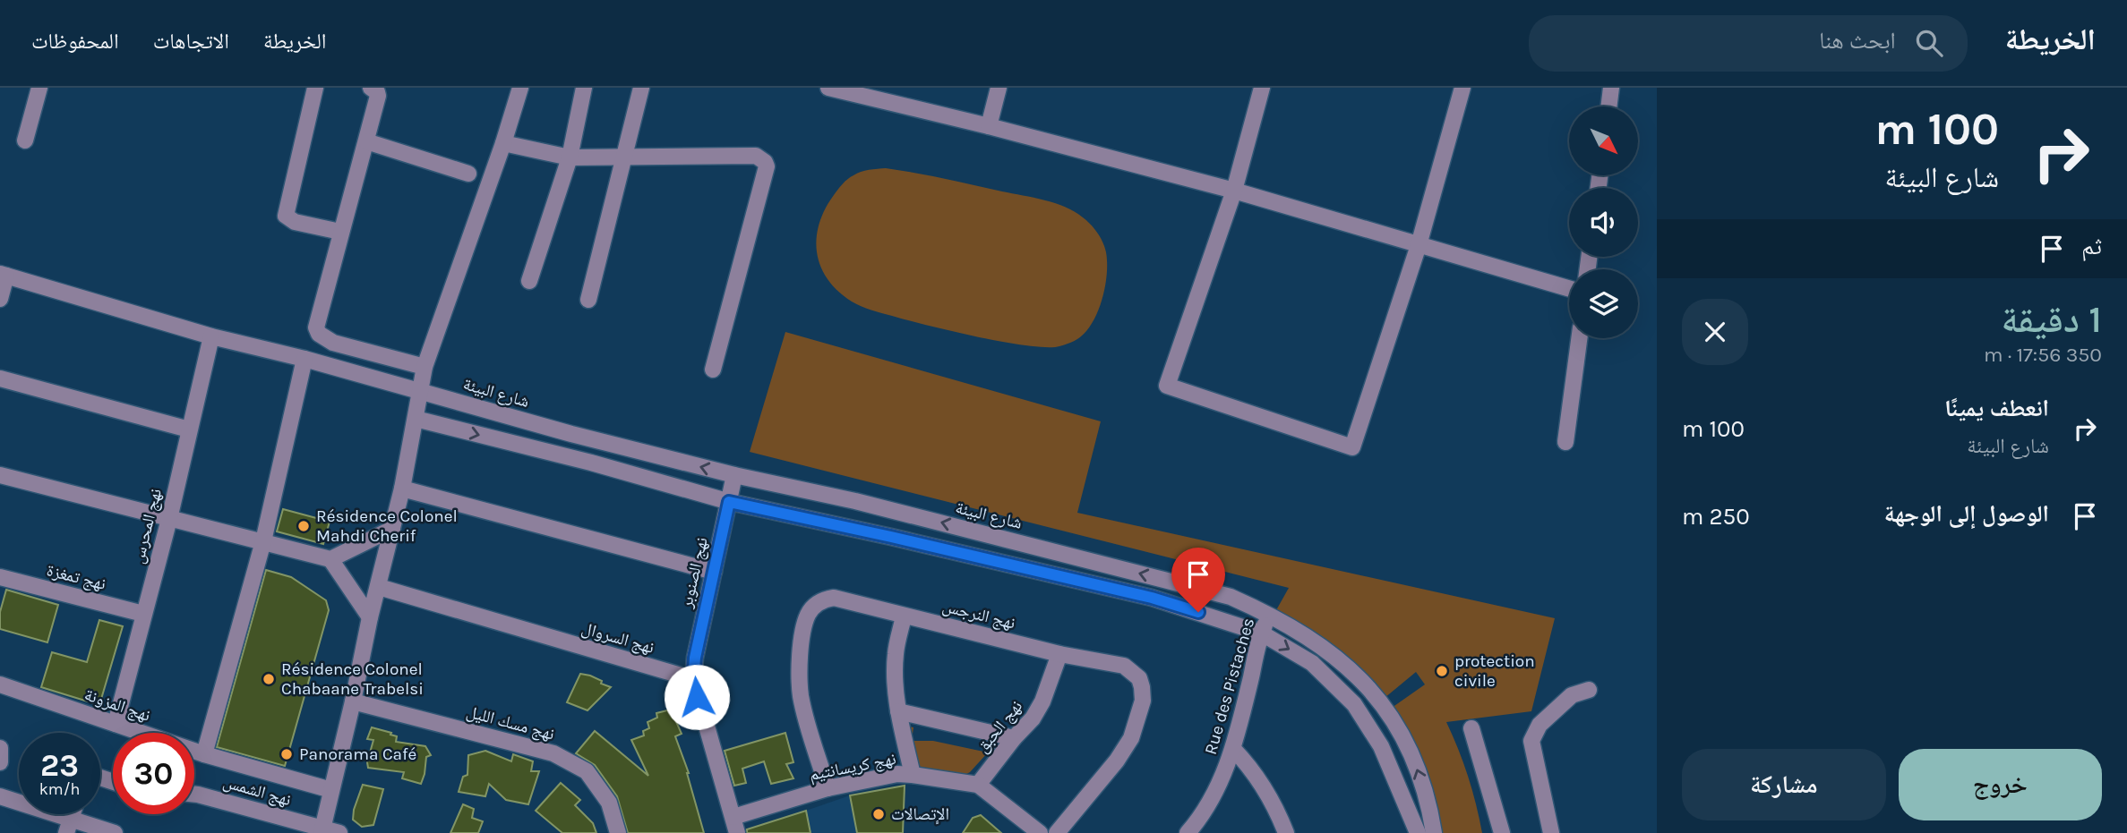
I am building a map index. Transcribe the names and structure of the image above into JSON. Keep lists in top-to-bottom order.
{
  "streets": {
    "street": [
      "شارع البيئة",
      "نهج المحرس",
      "نهج الصنوبر",
      "نهج تمغزة",
      "نهج النرجس",
      "نهج السروال",
      "Rue des Pistaches",
      "نهج المزونة",
      "نهج مسك الليل",
      "نهج الحبق",
      "نهج كريسانتيم",
      "نهج الشمس"
    ]
  },
  "crossings": [
    ["شارع البيئة", "نهج المحرس"],
    ["شارع البيئة", "نهج الصنوبر"],
    ["شارع البيئة", "Rue des Pistaches"],
    ["نهج المحرس", "نهج تمغزة"],
    ["نهج المحرس", "نهج المزونة"],
    ["نهج الصنوبر", "نهج السروال"],
    ["نهج النرجس", "نهج الحبق"],
    ["نهج النرجس", "نهج كريسانتيم"],
    ["نهج الحبق", "نهج كريسانتيم"]
  ],
  "places": [
    "Résidence Colonel Mahdi Cherif",
    "protection civile",
    "Résidence Colonel Chabaane Trabelsi",
    "Panorama Café",
    "الإتصالات"
  ],
  "north": "bottom right",
  "page": {
    "header": "الخريطة",
    "search": "ابحث هنا",
    "nav": ["الخريطة", "الاتجاهات", "المحفوظات"],
    "turn": ["100 m", "شارع البيئة"],
    "then": "ثم",
    "heading": ["1 دقيقة", "350 m · 17:56"],
    "list": [
      {
        "name": "انعطف يمينًا",
        "note": "شارع البيئة",
        "value": "100 m"
      },
      {
        "name": "الوصول إلى الوجهة",
        "value": "250 m"
      }
    ],
    "speed": "23 km/h",
    "limit": "30",
    "buttons": ["خروج", "مشاركة"]
  }
}
